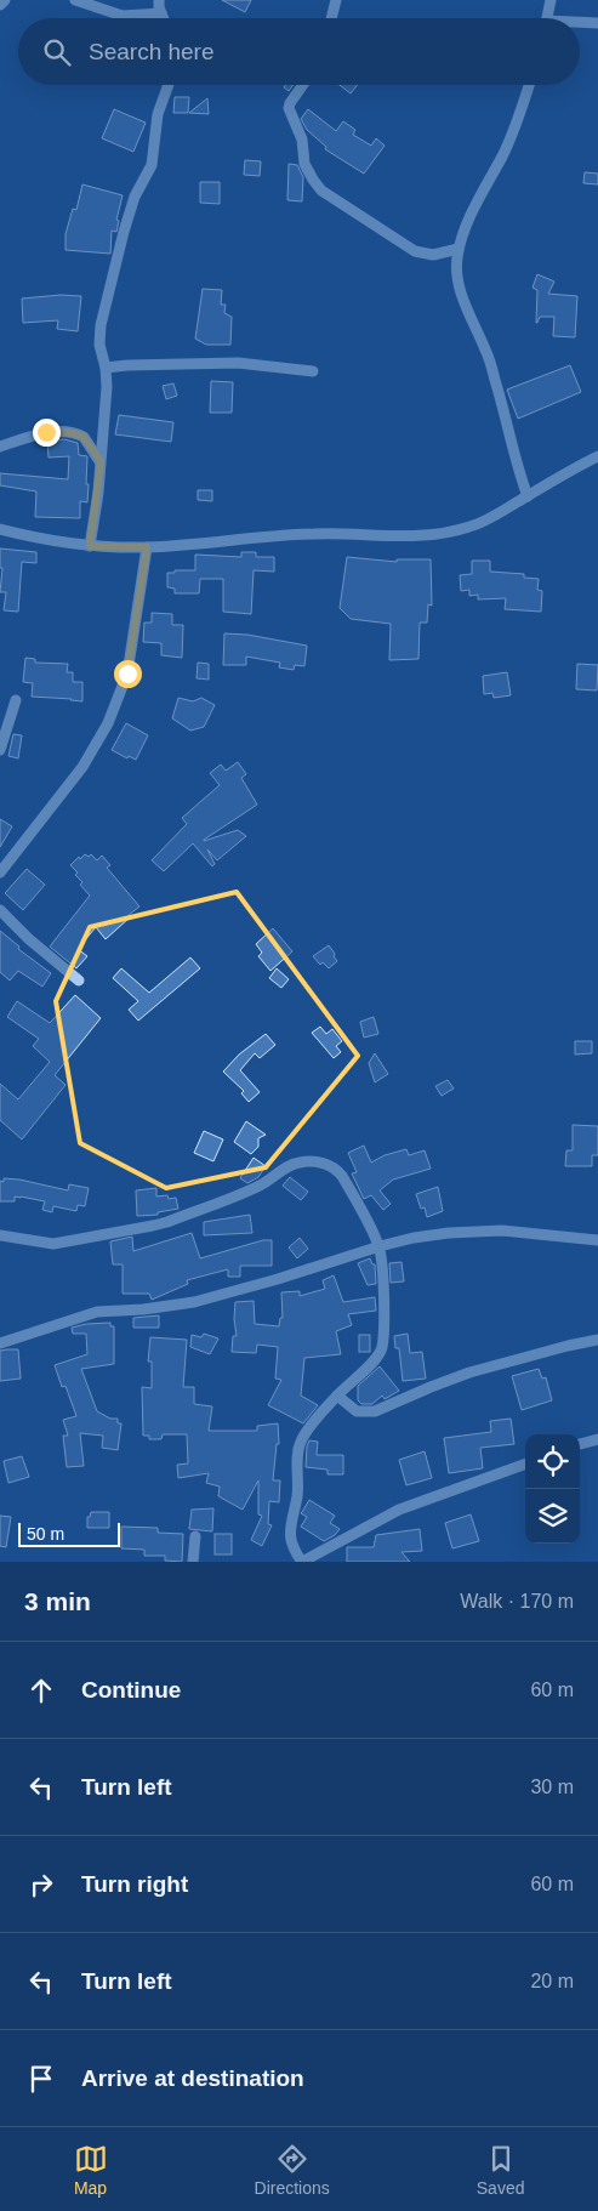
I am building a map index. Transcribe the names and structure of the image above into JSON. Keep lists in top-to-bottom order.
{
  "scale_bar": "50 m",
  "page": {
    "search": "Search here",
    "scale": "50 m",
    "heading": ["3 min", "Walk · 170 m"],
    "list": [
      ["Continue", "60 m"],
      ["Turn left", "30 m"],
      ["Turn right", "60 m"],
      ["Turn left", "20 m"],
      "Arrive at destination"
    ],
    "nav": ["Map", "Directions", "Saved"]
  }
}
